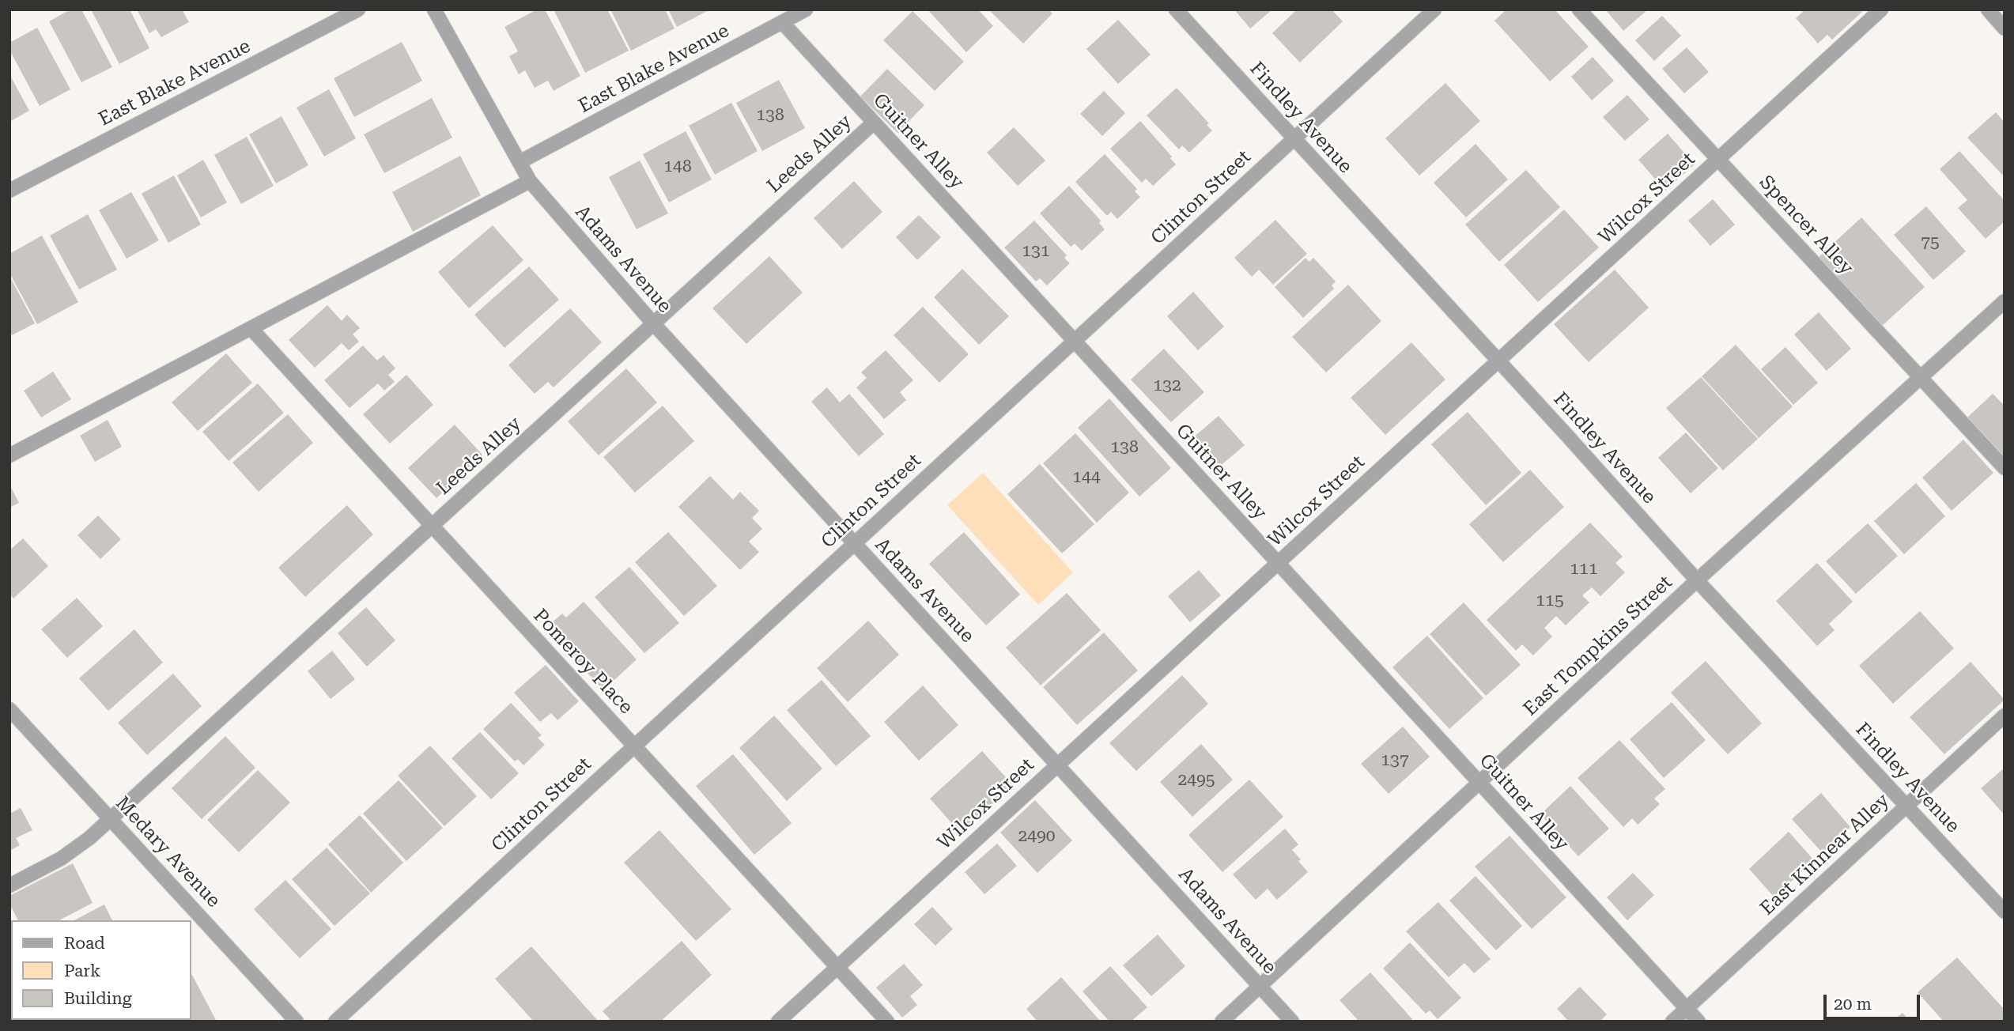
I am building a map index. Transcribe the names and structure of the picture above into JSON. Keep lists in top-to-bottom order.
{
  "streets": {
    "street": [
      "East Blake Avenue",
      "Findley Avenue",
      "Guitner Alley",
      "Leeds Alley",
      "Clinton Street",
      "Wilcox Street",
      "Spencer Alley",
      "Adams Avenue",
      "East Tompkins Street",
      "Pomeroy Place",
      "Medary Avenue",
      "East Kinnear Alley"
    ]
  },
  "crossings": [
    ["East Blake Avenue", "Guitner Alley"],
    ["East Blake Avenue", "Adams Avenue"],
    ["Findley Avenue", "Clinton Street"],
    ["Findley Avenue", "Wilcox Street"],
    ["Findley Avenue", "East Tompkins Street"],
    ["Findley Avenue", "East Kinnear Alley"],
    ["Guitner Alley", "Leeds Alley"],
    ["Guitner Alley", "Clinton Street"],
    ["Guitner Alley", "Wilcox Street"],
    ["Guitner Alley", "East Tompkins Street"],
    ["Guitner Alley", "East Kinnear Alley"],
    ["Leeds Alley", "Adams Avenue"],
    ["Leeds Alley", "Pomeroy Place"],
    ["Leeds Alley", "Medary Avenue"],
    ["Clinton Street", "Adams Avenue"],
    ["Clinton Street", "Pomeroy Place"],
    ["Wilcox Street", "Spencer Alley"],
    ["Wilcox Street", "Adams Avenue"],
    ["Wilcox Street", "Pomeroy Place"],
    ["Spencer Alley", "East Tompkins Street"],
    ["Adams Avenue", "East Tompkins Street"]
  ],
  "house_numbers": [
    "138",
    "148",
    "75",
    "131",
    "132",
    "138",
    "144",
    "111",
    "115",
    "137",
    "2495",
    "2490"
  ],
  "legend": ["Road", "Park", "Building"],
  "scale_bar": "20 m"
}
